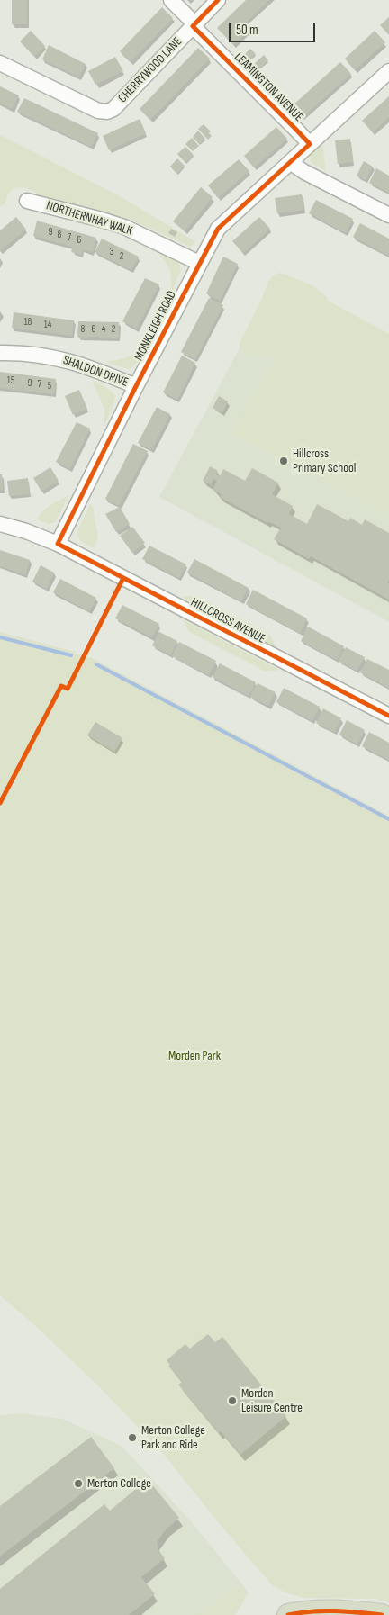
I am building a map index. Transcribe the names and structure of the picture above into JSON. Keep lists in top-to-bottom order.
{
  "streets": {
    "street": [
      "CHERRYWOOD LANE",
      "LEAMINGTON AVENUE",
      "NORTHERNHAY WALK",
      "MONKLEIGH ROAD",
      "SHALDON DRIVE",
      "HILLCROSS AVENUE"
    ]
  },
  "crossings": [
    ["CHERRYWOOD LANE", "LEAMINGTON AVENUE"],
    ["LEAMINGTON AVENUE", "MONKLEIGH ROAD"],
    ["NORTHERNHAY WALK", "MONKLEIGH ROAD"],
    ["MONKLEIGH ROAD", "SHALDON DRIVE"],
    ["MONKLEIGH ROAD", "HILLCROSS AVENUE"]
  ],
  "parks": ["Morden Park"],
  "places": [
    "Hillcross Primary School",
    "Morden Leisure Centre",
    "Merton College Park and Ride",
    "Merton College"
  ],
  "house_numbers": [
    "9",
    "8",
    "7",
    "6",
    "3",
    "2",
    "18",
    "14",
    "8",
    "6",
    "4",
    "2",
    "15",
    "9",
    "7",
    "5"
  ],
  "scale_bar": "50 m"
}
